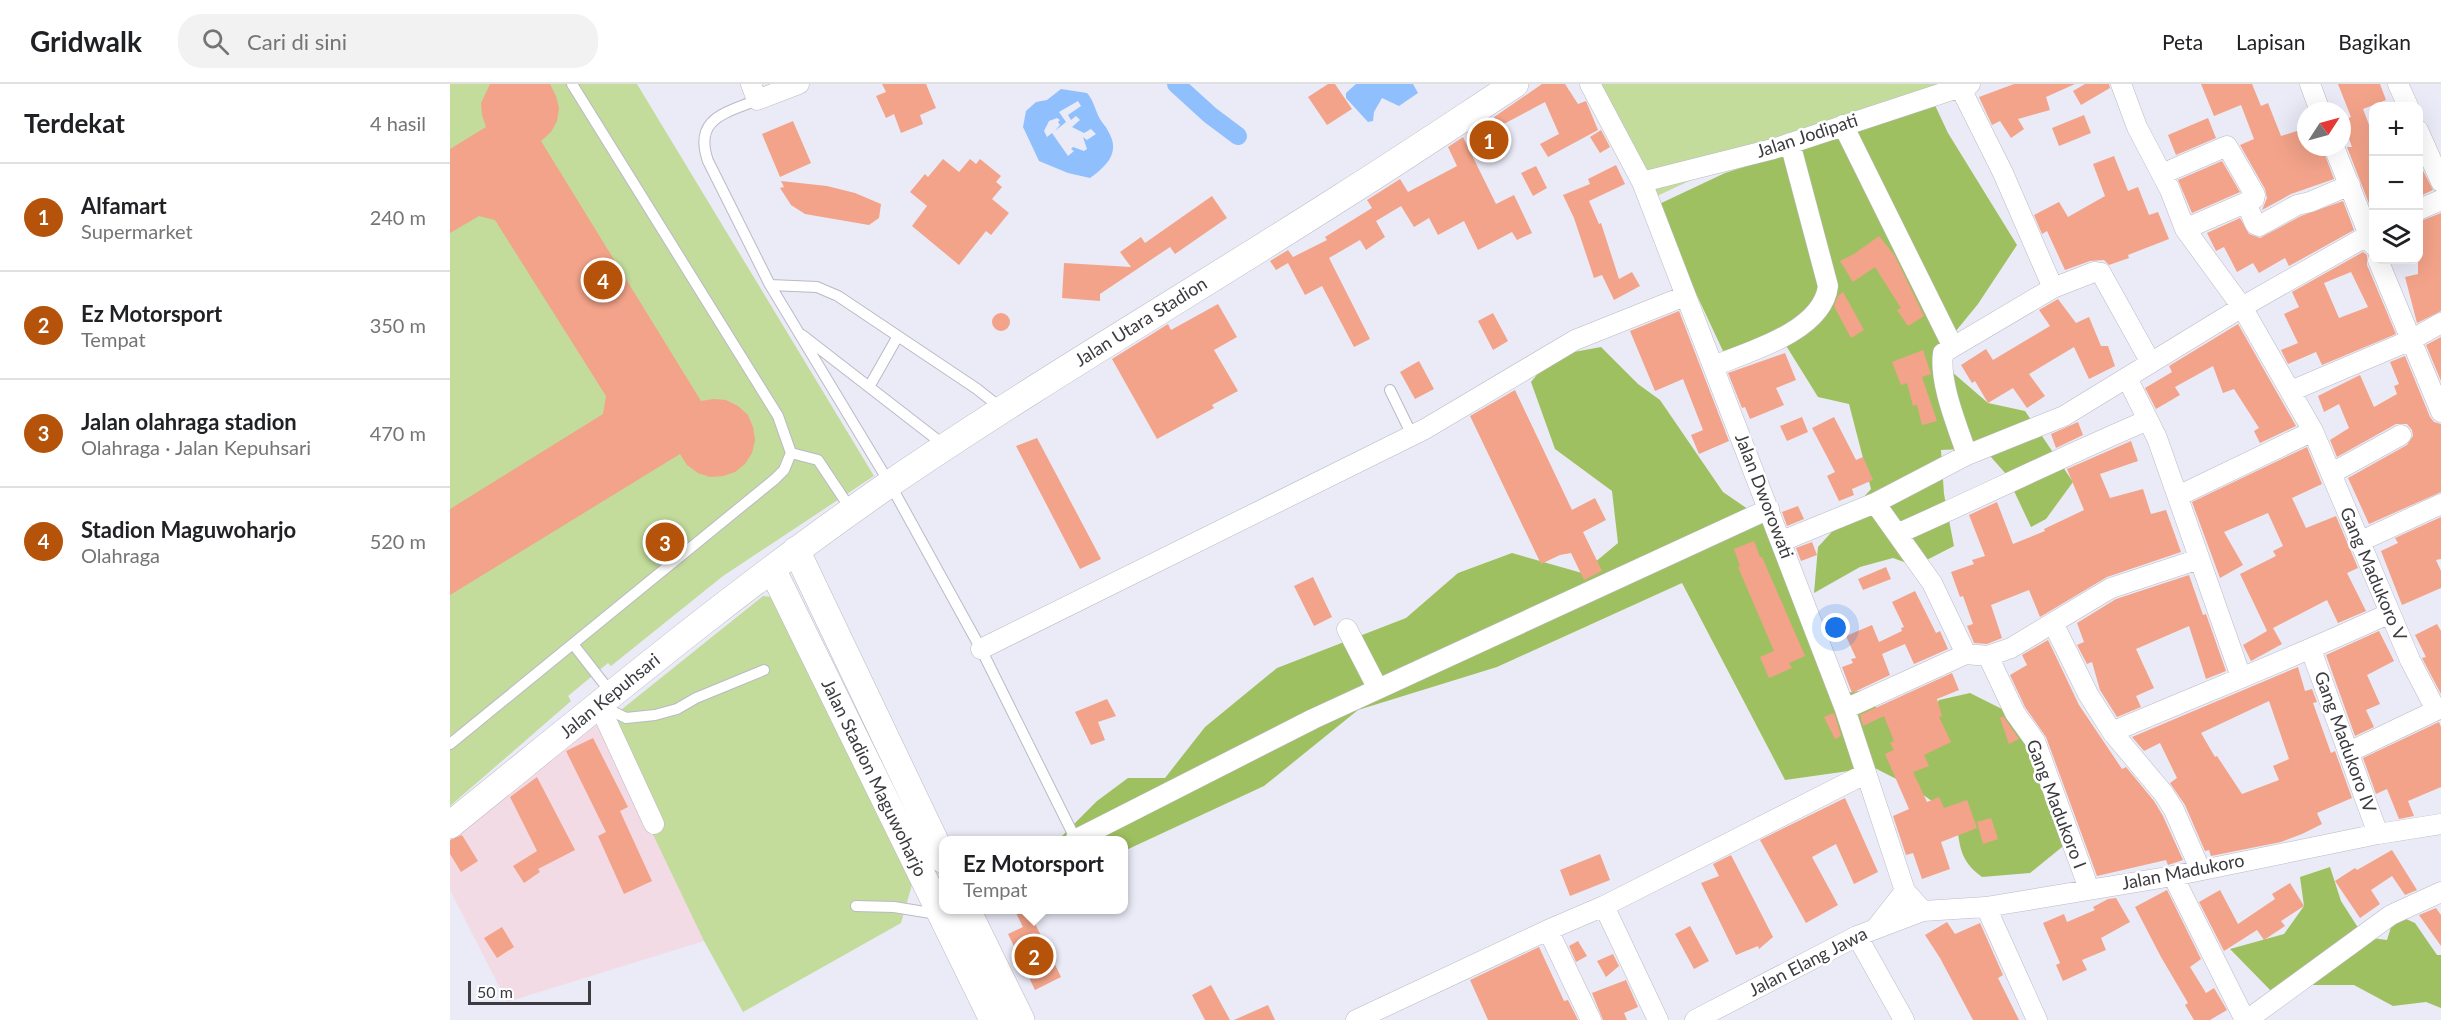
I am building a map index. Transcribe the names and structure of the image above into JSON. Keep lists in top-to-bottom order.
{
  "streets": {
    "street": [
      "Jalan Jodipati",
      "Jalan Utara Stadion",
      "Jalan Dworowati",
      "Gang Madukoro V",
      "Jalan Kepuhsari",
      "Gang Madukoro IV",
      "Jalan Stadion Maguwoharjo",
      "Gang Madukoro I",
      "Jalan Madukoro",
      "Jalan Elang Jawa"
    ]
  },
  "crossings": [
    ["Jalan Jodipati", "Jalan Dworowati"],
    ["Jalan Utara Stadion", "Jalan Kepuhsari"],
    ["Jalan Utara Stadion", "Jalan Stadion Maguwoharjo"],
    ["Jalan Dworowati", "Jalan Madukoro"],
    ["Jalan Dworowati", "Jalan Elang Jawa"],
    ["Jalan Kepuhsari", "Jalan Stadion Maguwoharjo"],
    ["Gang Madukoro IV", "Jalan Madukoro"],
    ["Gang Madukoro I", "Jalan Madukoro"],
    ["Jalan Madukoro", "Jalan Elang Jawa"]
  ],
  "scale_bar": "50 m",
  "north": "top right",
  "page": {
    "header": "Gridwalk",
    "search": "Cari di sini",
    "nav": ["Peta", "Lapisan", "Bagikan"],
    "heading": ["Terdekat", "4 hasil"],
    "map_buttons": ["+", "−"],
    "pins": [
      "1",
      "4",
      "3",
      "2"
    ],
    "list": [
      {
        "mark": "1",
        "name": "Alfamart",
        "note": "Supermarket",
        "value": "240 m"
      },
      {
        "mark": "2",
        "name": "Ez Motorsport",
        "note": "Tempat",
        "value": "350 m"
      },
      {
        "mark": "3",
        "name": "Jalan olahraga stadion",
        "note": "Olahraga · Jalan Kepuhsari",
        "value": "470 m"
      },
      {
        "mark": "4",
        "name": "Stadion Maguwoharjo",
        "note": "Olahraga",
        "value": "520 m"
      }
    ],
    "popup": ["Ez Motorsport", "Tempat"],
    "scale": "50 m"
  }
}
